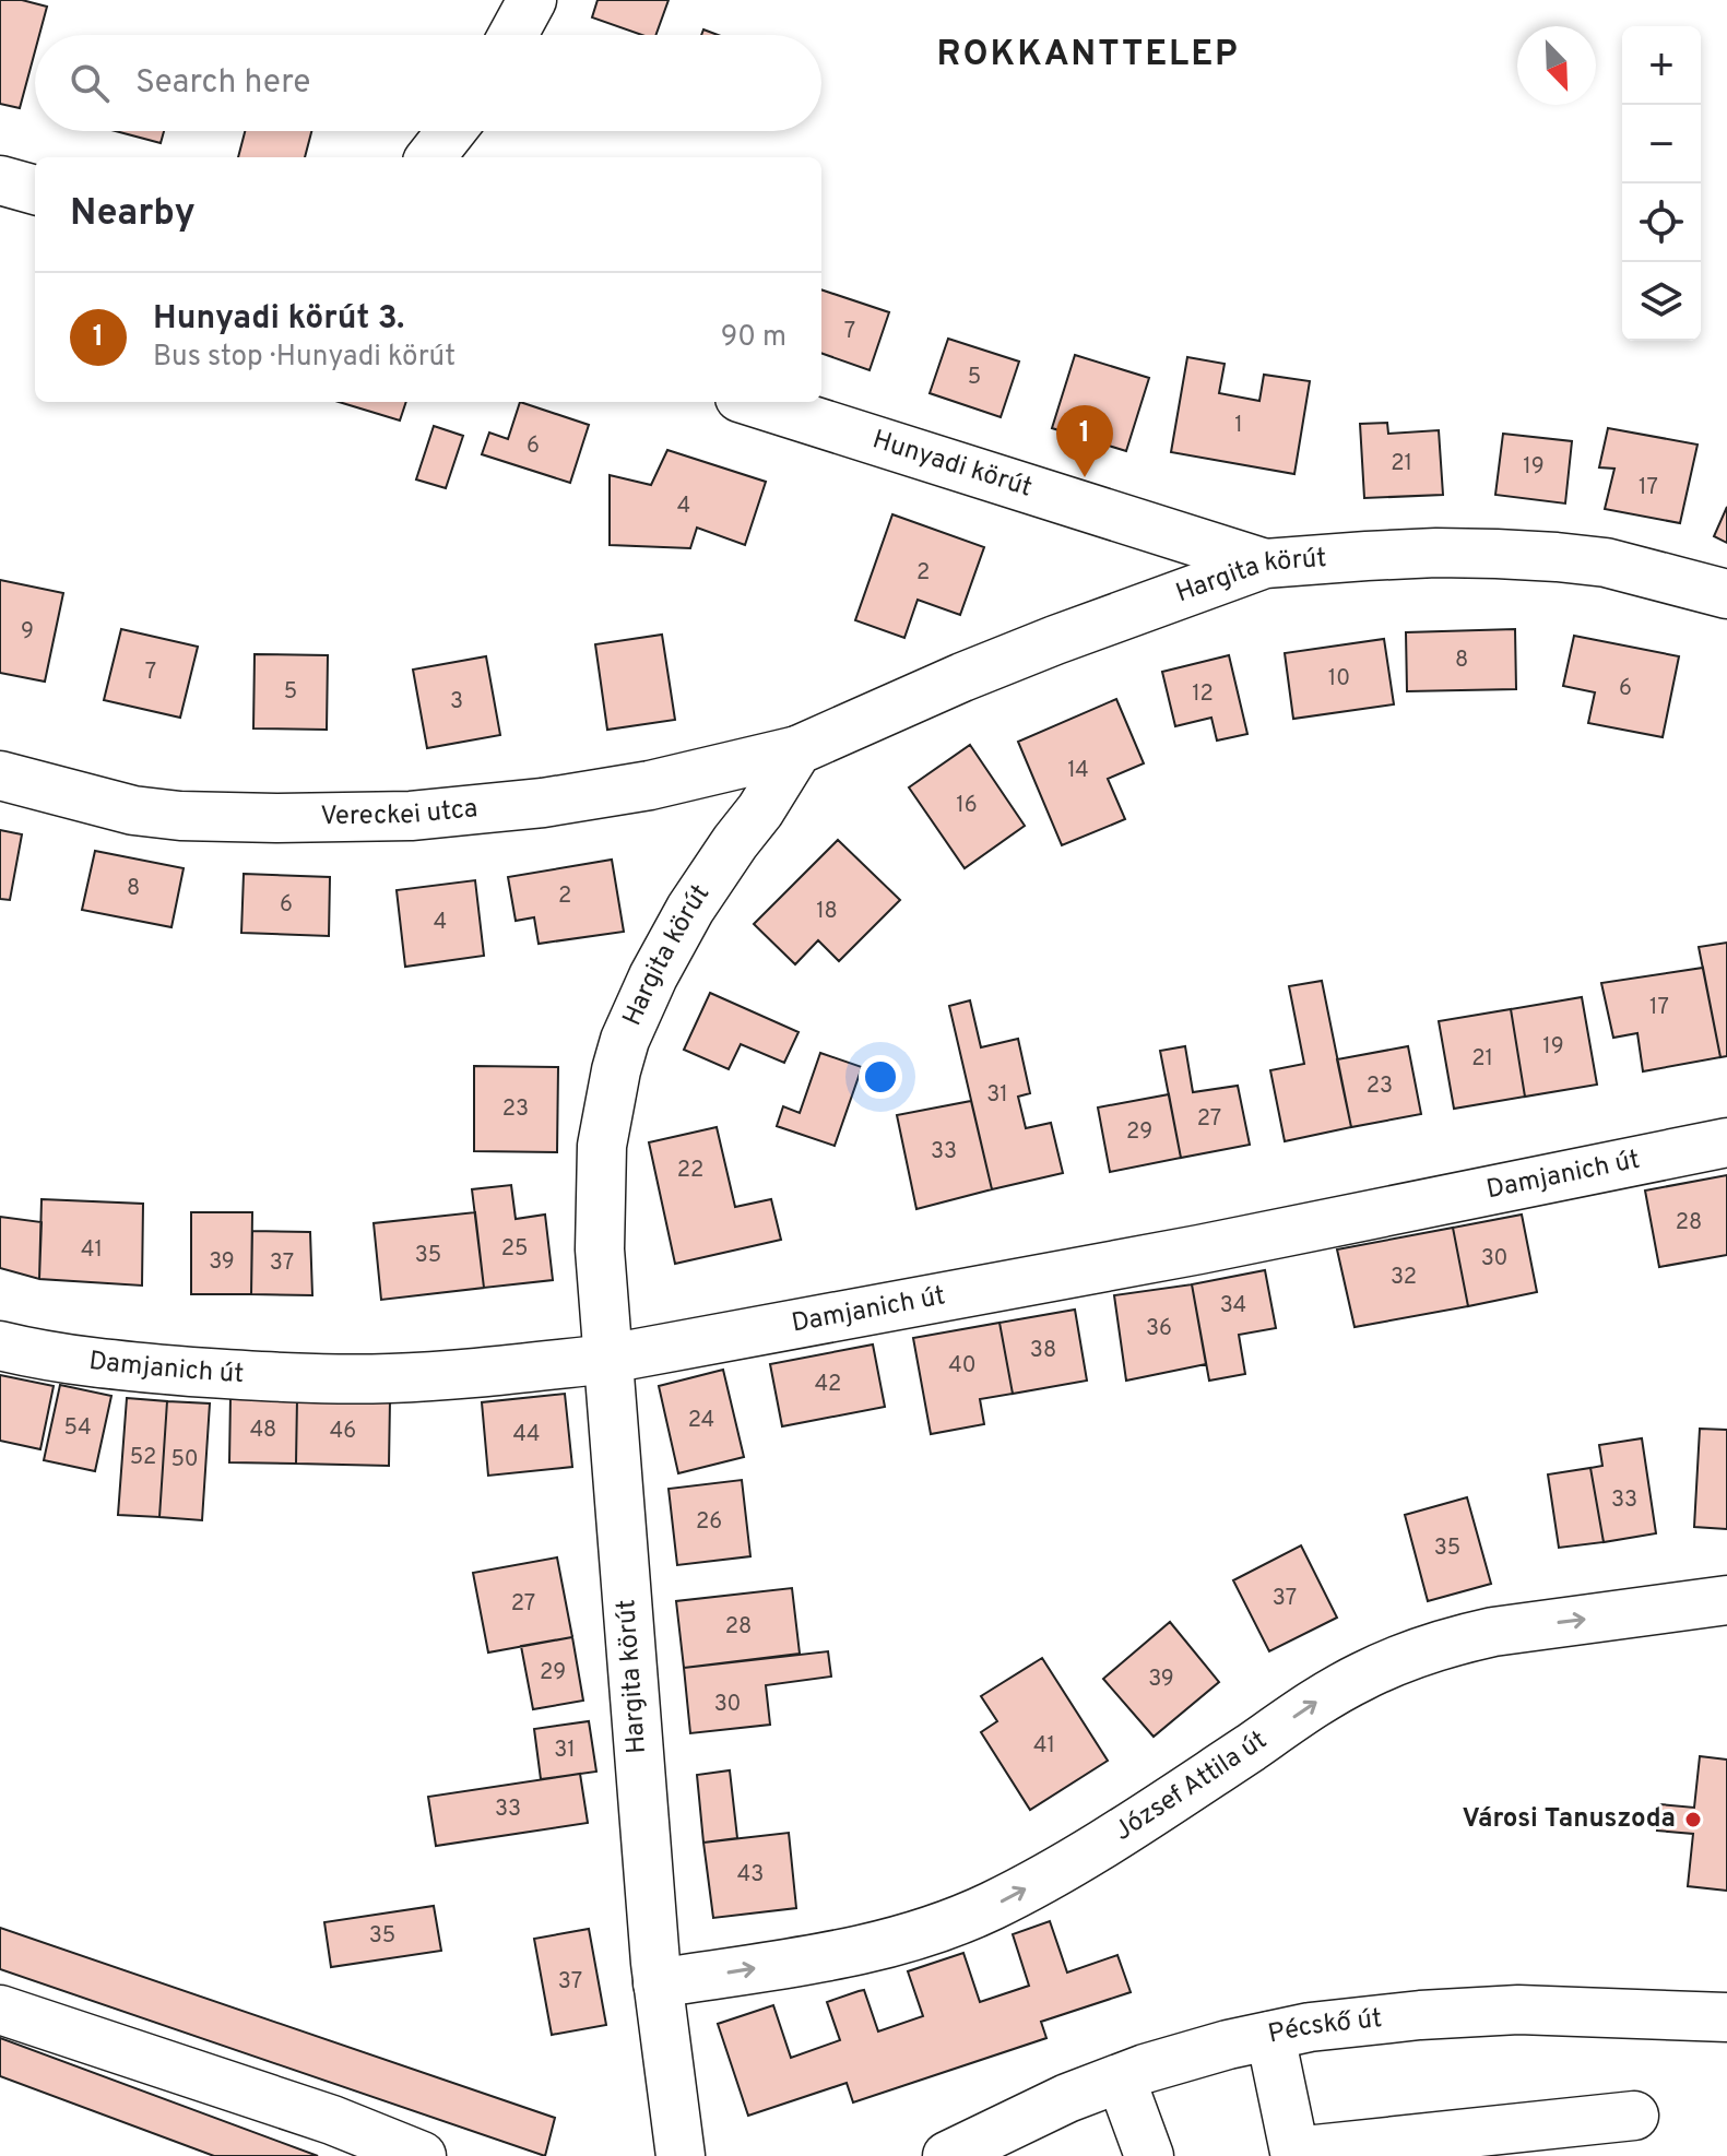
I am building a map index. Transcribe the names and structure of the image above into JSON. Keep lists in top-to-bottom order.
{
  "streets": {
    "street": [
      "Hunyadi körút",
      "Hargita körút",
      "Vereckei utca",
      "Damjanich út",
      "József Attila út",
      "Pécskő út"
    ]
  },
  "crossings": [
    ["Hunyadi körút", "Hargita körút"],
    ["Hargita körút", "Vereckei utca"],
    ["Hargita körút", "Damjanich út"],
    ["Hargita körút", "József Attila út"]
  ],
  "one_way": ["József Attila út"],
  "districts": ["ROKKANTTELEP"],
  "places": ["Városi Tanuszoda"],
  "house_numbers": [
    "7",
    "5",
    "1",
    "6",
    "21",
    "19",
    "17",
    "4",
    "2",
    "9",
    "8",
    "7",
    "10",
    "6",
    "5",
    "12",
    "3",
    "14",
    "16",
    "8",
    "2",
    "6",
    "18",
    "4",
    "17",
    "19",
    "21",
    "23",
    "31",
    "23",
    "27",
    "29",
    "33",
    "22",
    "28",
    "25",
    "41",
    "35",
    "30",
    "39",
    "37",
    "32",
    "34",
    "36",
    "38",
    "40",
    "42",
    "24",
    "54",
    "48",
    "46",
    "44",
    "52",
    "50",
    "33",
    "26",
    "35",
    "37",
    "27",
    "28",
    "29",
    "39",
    "30",
    "41",
    "31",
    "33",
    "43",
    "35",
    "37"
  ],
  "north": "bottom right",
  "page": {
    "map_buttons": ["+", "−"],
    "search": "Search here",
    "heading": "Nearby",
    "list": [
      {
        "mark": "1",
        "name": "Hunyadi körút 3.",
        "note": "Bus stop · Hunyadi körút",
        "value": "90 m"
      }
    ],
    "pins": "1"
  }
}
